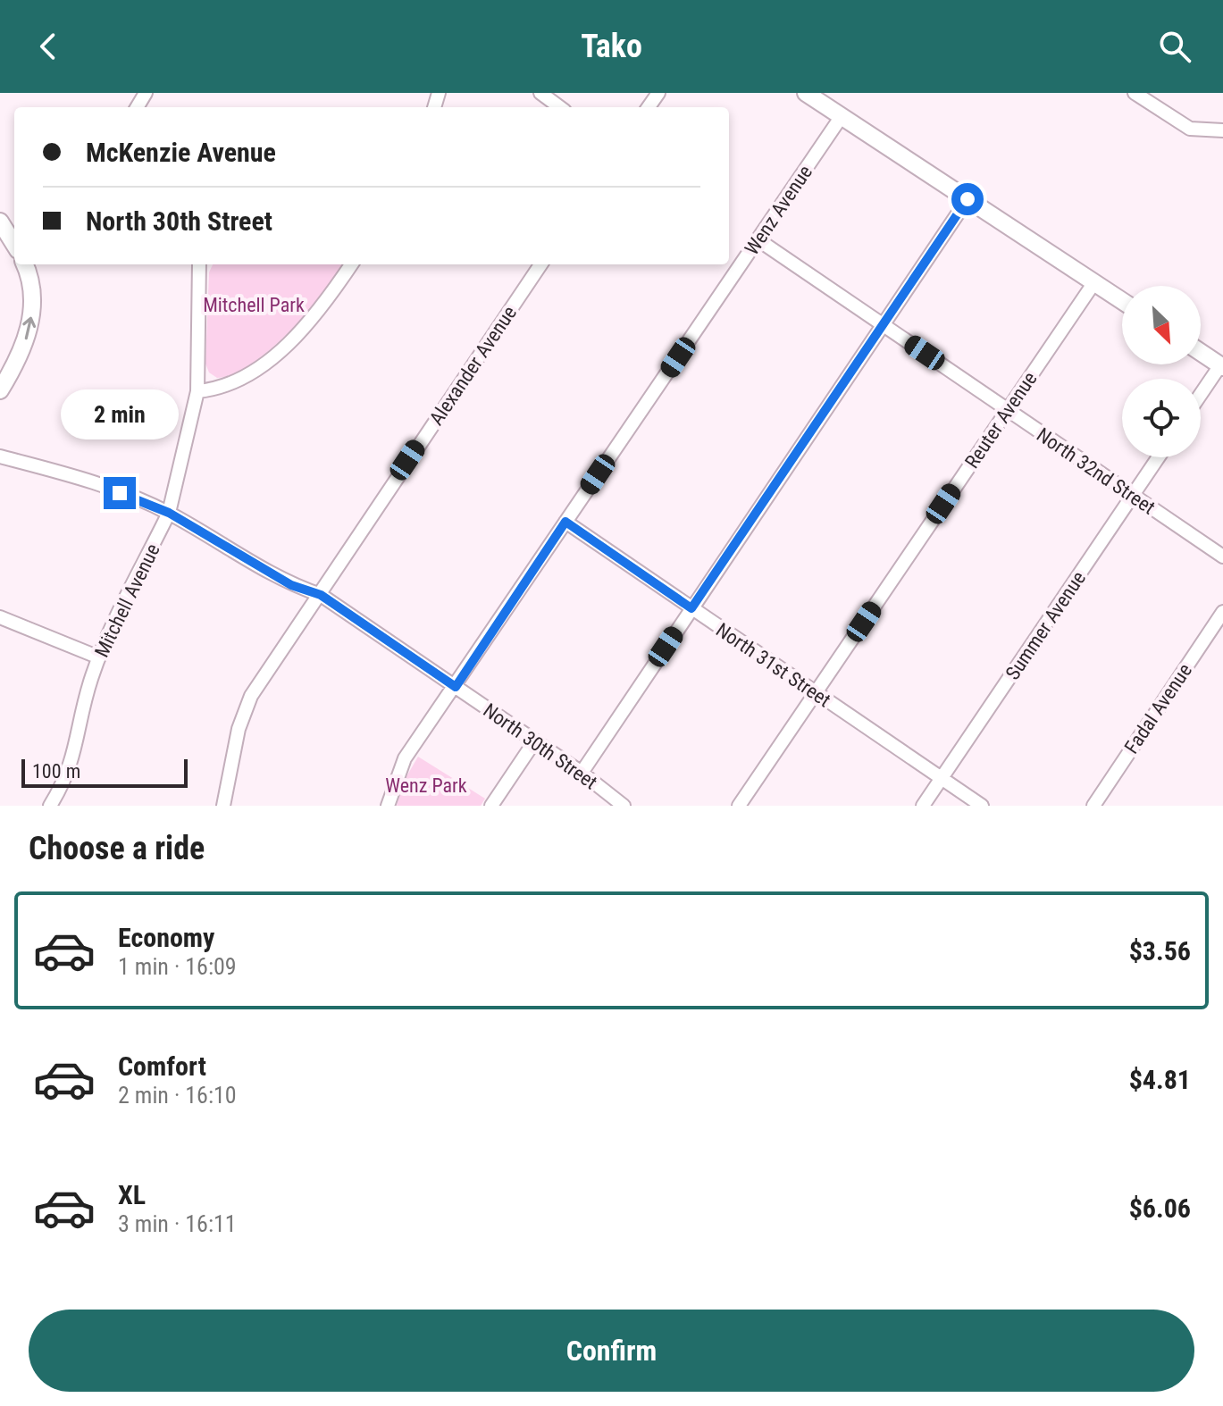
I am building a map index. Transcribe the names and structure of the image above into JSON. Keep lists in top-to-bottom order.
{
  "streets": {
    "street": [
      "Wenz Avenue",
      "Alexander Avenue",
      "Reuter Avenue",
      "North 32nd Street",
      "Mitchell Avenue",
      "Summer Avenue",
      "North 31st Street",
      "Fadal Avenue",
      "North 30th Street"
    ]
  },
  "crossings": [
    ["Wenz Avenue", "North 32nd Street"],
    ["Wenz Avenue", "North 31st Street"],
    ["Wenz Avenue", "North 30th Street"],
    ["Alexander Avenue", "North 30th Street"],
    ["Reuter Avenue", "North 32nd Street"],
    ["Reuter Avenue", "North 31st Street"],
    ["North 32nd Street", "Summer Avenue"],
    ["Mitchell Avenue", "North 30th Street"],
    ["Summer Avenue", "North 31st Street"]
  ],
  "parks": ["Mitchell Park", "Wenz Park"],
  "scale_bar": "100 m",
  "north": "bottom right",
  "page": {
    "header": "Tako",
    "banner": ["McKenzie Avenue", "North 30th Street"],
    "bubble": "2 min",
    "scale": "100 m",
    "heading": "Choose a ride",
    "list": [
      {
        "name": "Economy",
        "note": "1 min · 16:09",
        "value": "$3.56"
      },
      {
        "name": "Comfort",
        "note": "2 min · 16:10",
        "value": "$4.81"
      },
      {
        "name": "XL",
        "note": "3 min · 16:11",
        "value": "$6.06"
      }
    ],
    "buttons": "Confirm"
  }
}
